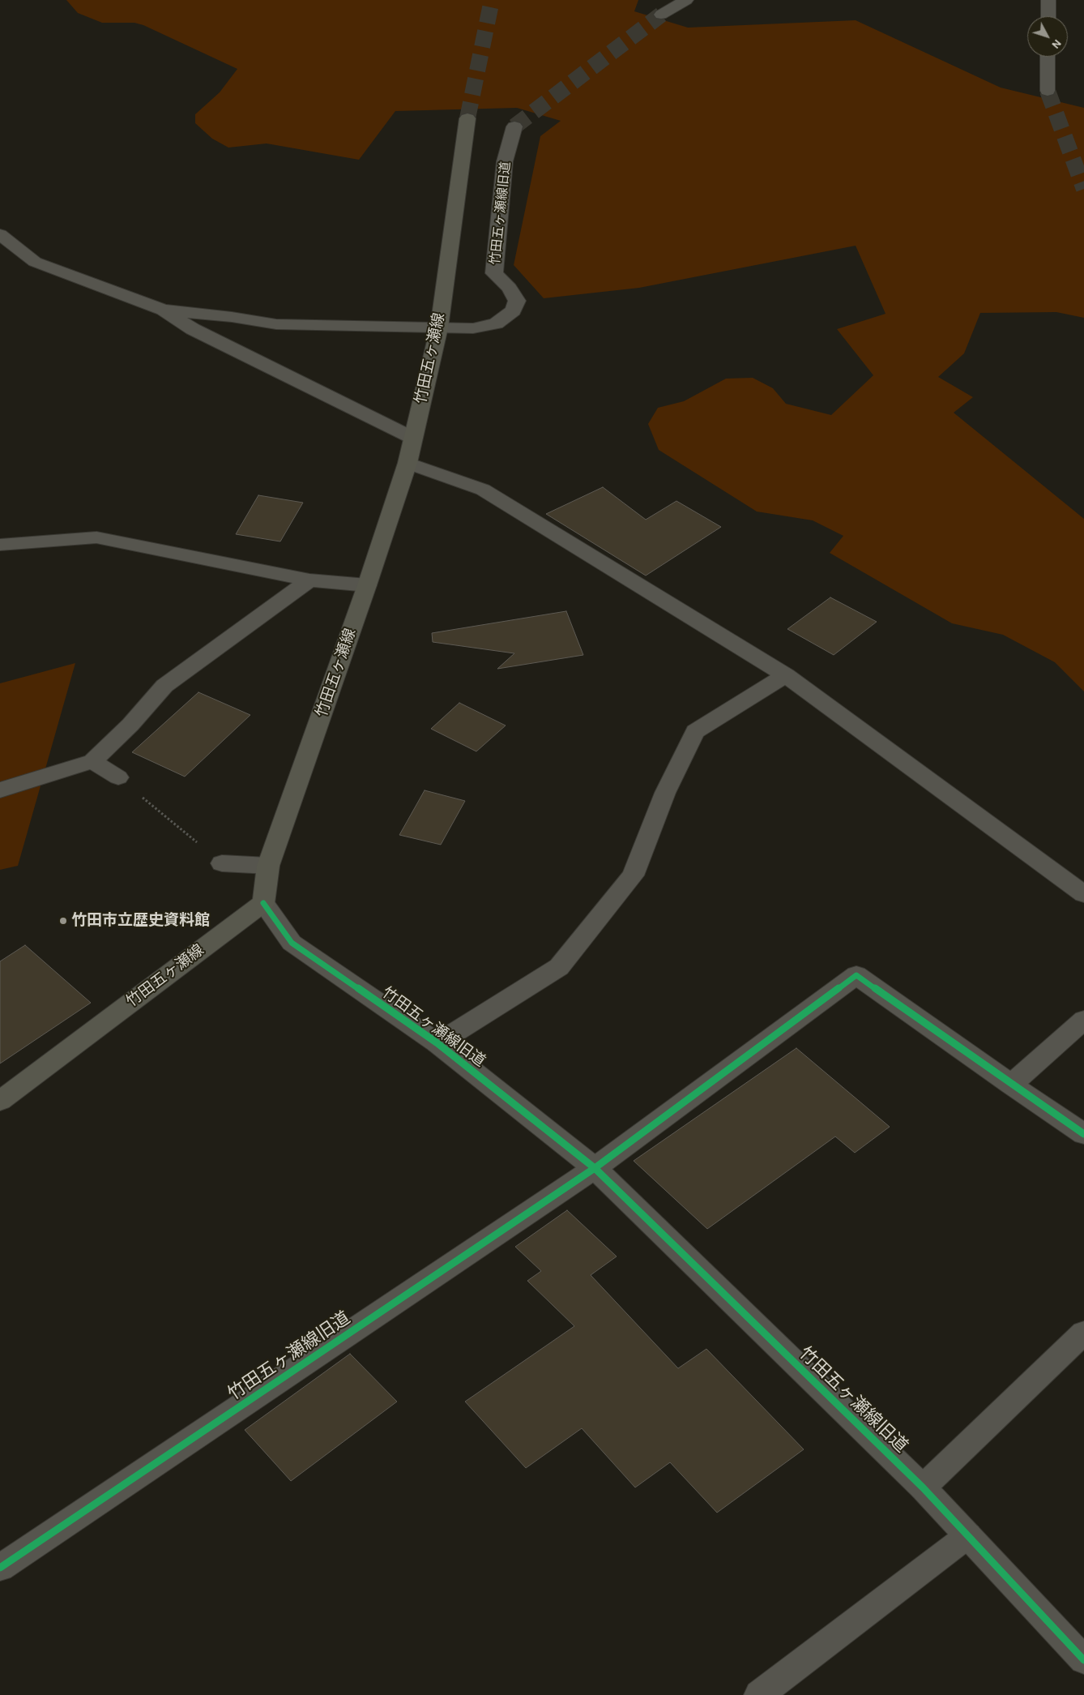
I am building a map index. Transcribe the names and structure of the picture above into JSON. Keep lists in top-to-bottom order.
{
  "streets": {
    "main road": ["竹田五ヶ瀬線"],
    "street": ["竹田五ヶ瀬線旧道"]
  },
  "crossings": [
    ["竹田五ヶ瀬線旧道", "竹田五ヶ瀬線"]
  ],
  "places": ["竹田市立歴史資料館"],
  "north": "bottom right"
}
